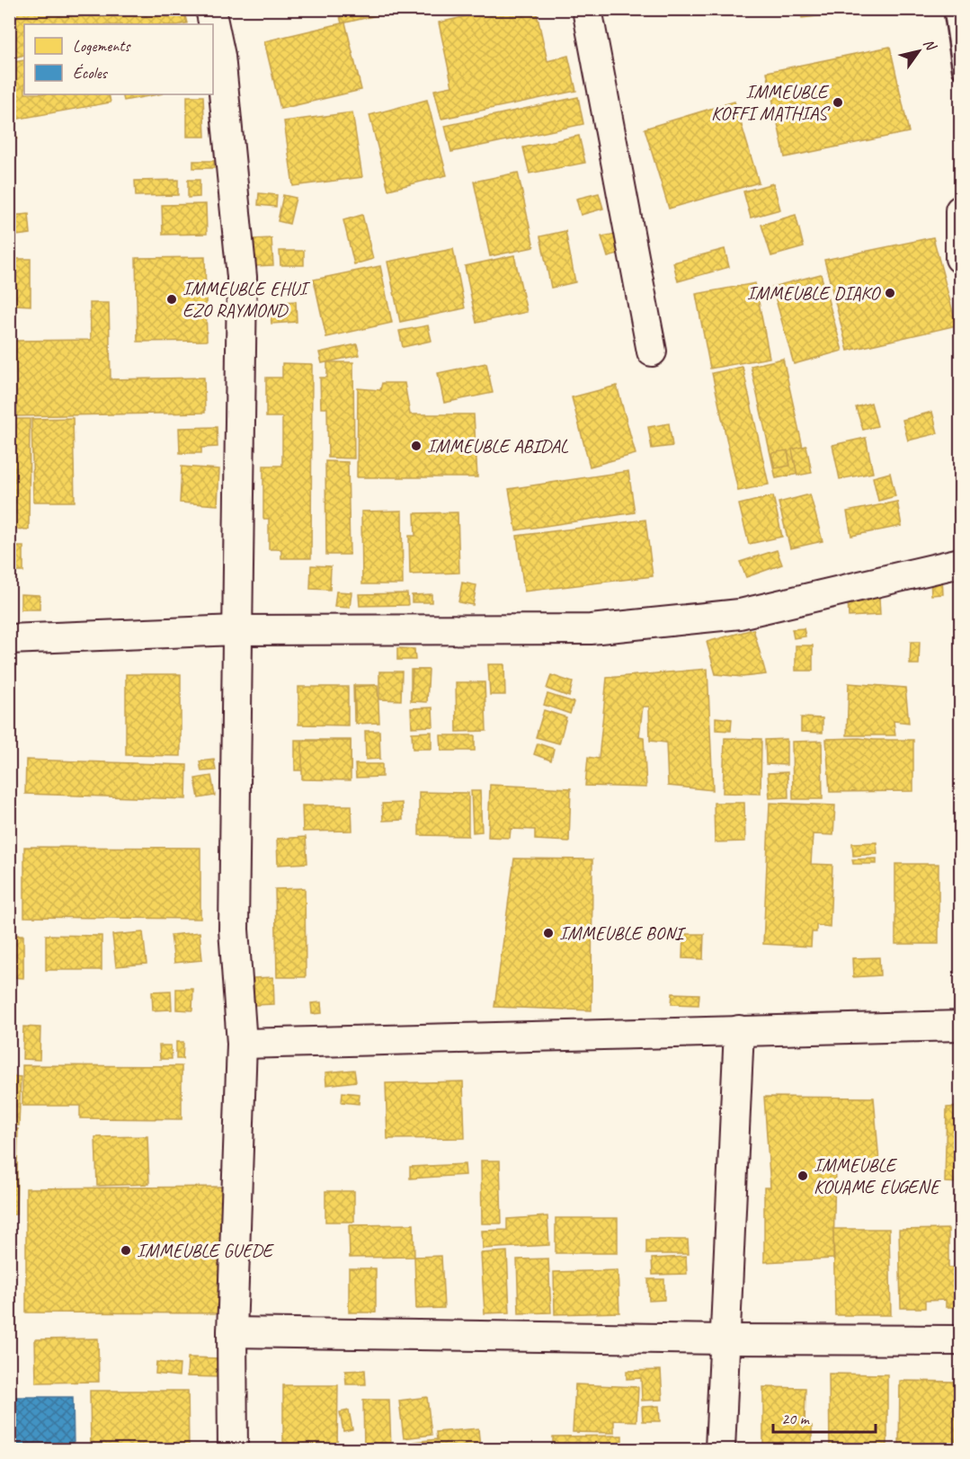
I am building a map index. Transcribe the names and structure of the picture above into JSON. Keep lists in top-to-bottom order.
{
  "places": [
    "IMMEUBLE KOFFI MATHIAS",
    "IMMEUBLE DIAKO",
    "IMMEUBLE EHUI EZO RAYMOND",
    "IMMEUBLE ABIDAL",
    "IMMEUBLE BONI",
    "IMMEUBLE KOUAME EUGENE",
    "IMMEUBLE GUEDE"
  ],
  "legend": ["Logements", "Écoles"],
  "scale_bar": "20 m",
  "north": "top right"
}
